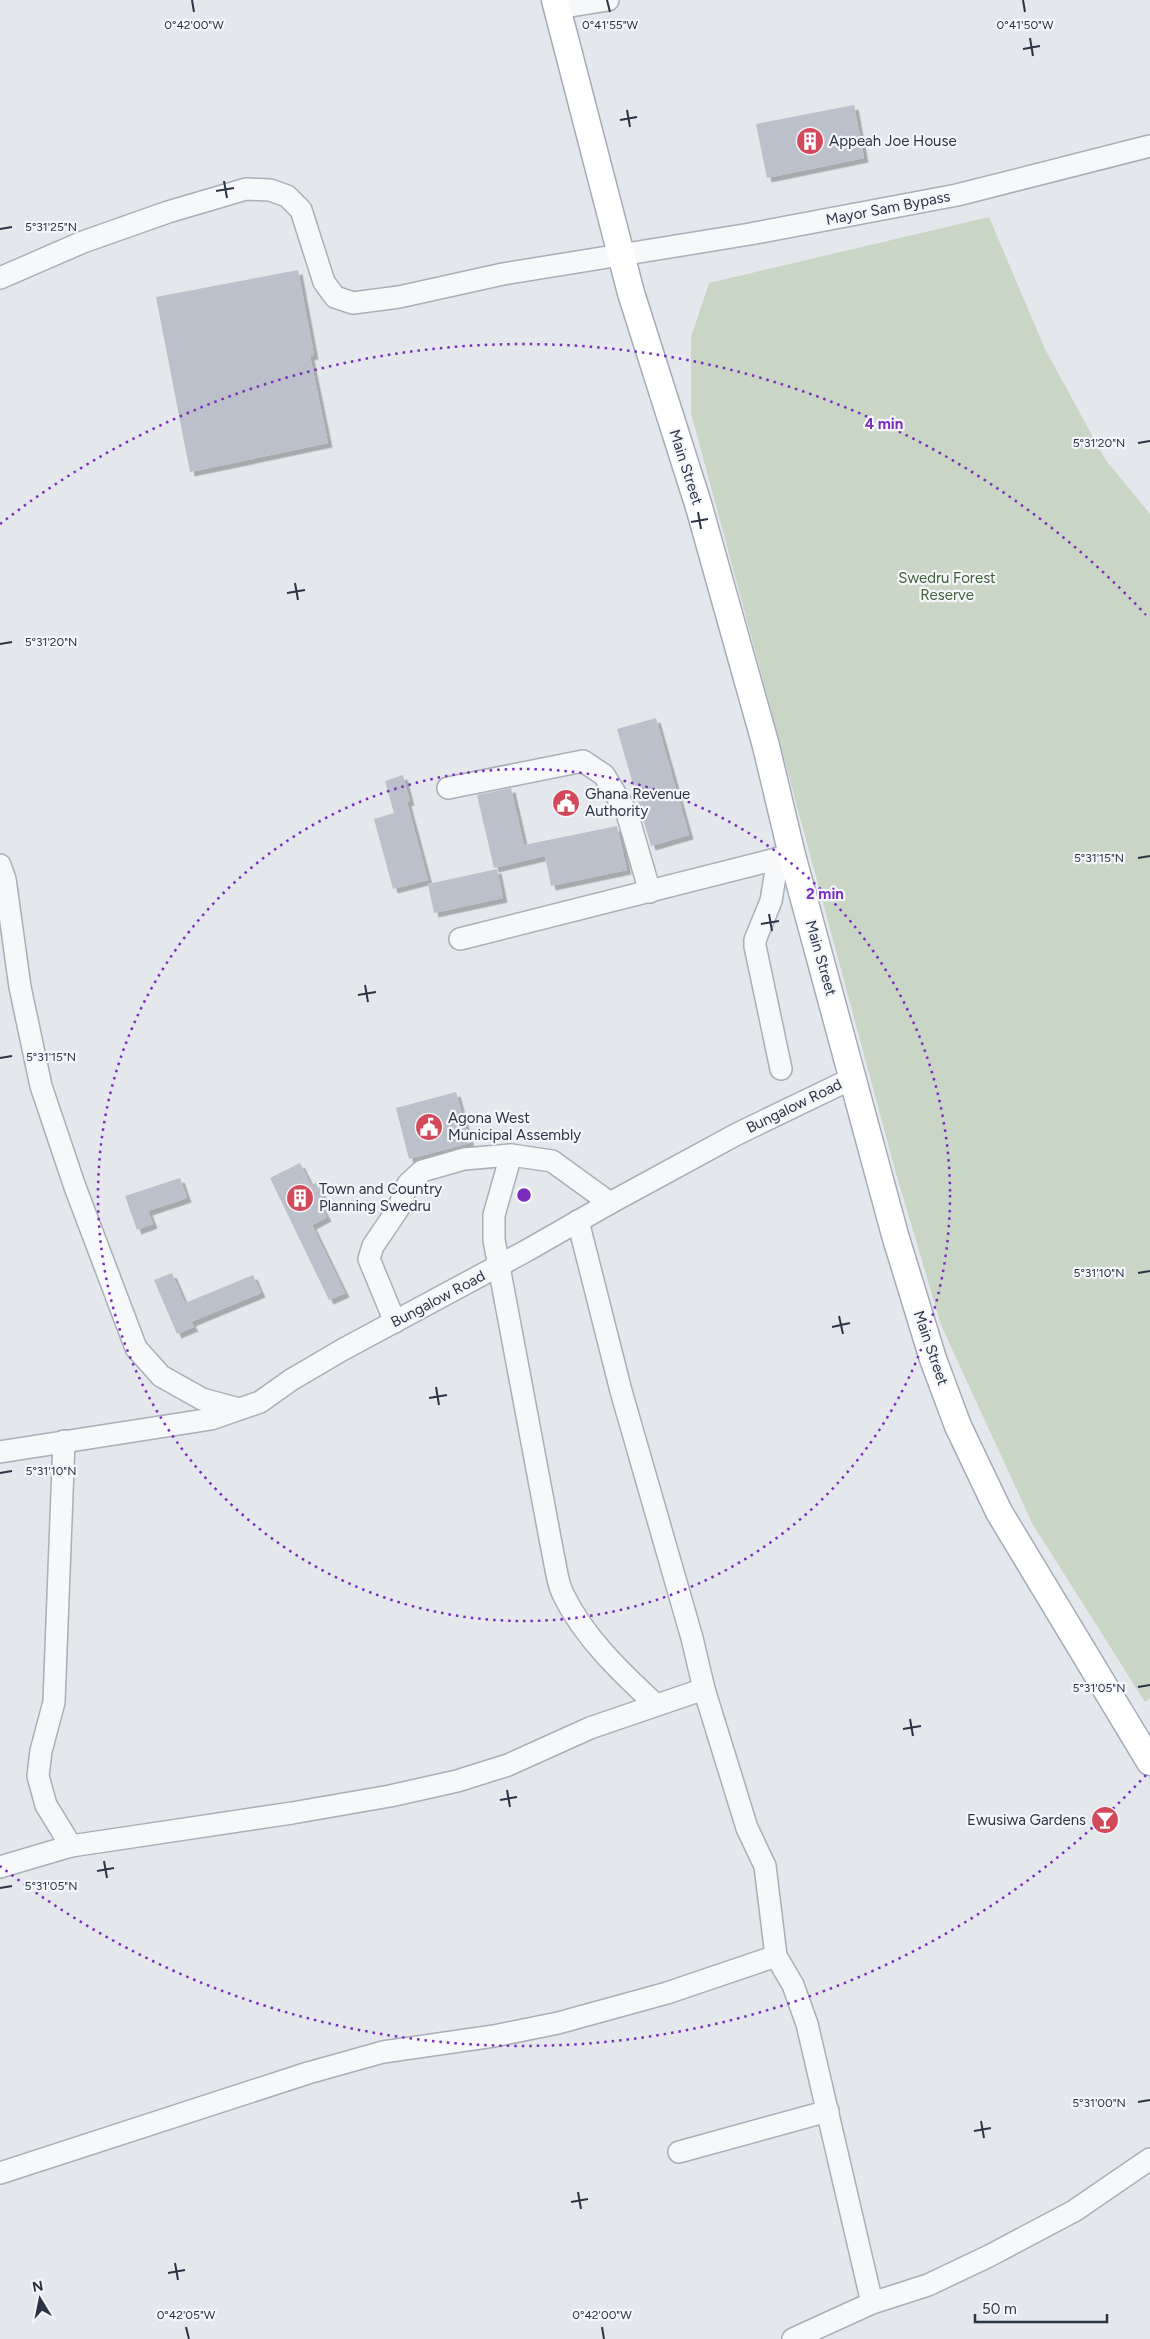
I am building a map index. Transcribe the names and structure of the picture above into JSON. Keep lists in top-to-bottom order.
{
  "streets": {
    "main road": ["Main Street"],
    "street": ["Mayor Sam Bypass", "Bungalow Road"]
  },
  "crossings": [
    ["Mayor Sam Bypass", "Main Street"],
    ["Main Street", "Bungalow Road"]
  ],
  "parks": ["Swedru Forest Reserve"],
  "places": {
    "building": ["Appeah Joe House", "Town and Country Planning Swedru"],
    "public building": ["Ghana Revenue Authority", "Agona West Municipal Assembly"],
    "bar": ["Ewusiwa Gardens"]
  },
  "scale_bar": "50 m",
  "north": "top",
  "coordinates": [
    "0°42'00\"W",
    "0°41'55\"W",
    "0°41'50\"W",
    "5°31'25\"N",
    "5°31'20\"N",
    "5°31'15\"N",
    "5°31'10\"N",
    "5°31'05\"N",
    "5°31'00\"N",
    "0°42'05\"W"
  ],
  "rings": ["4 min", "2 min"]
}
